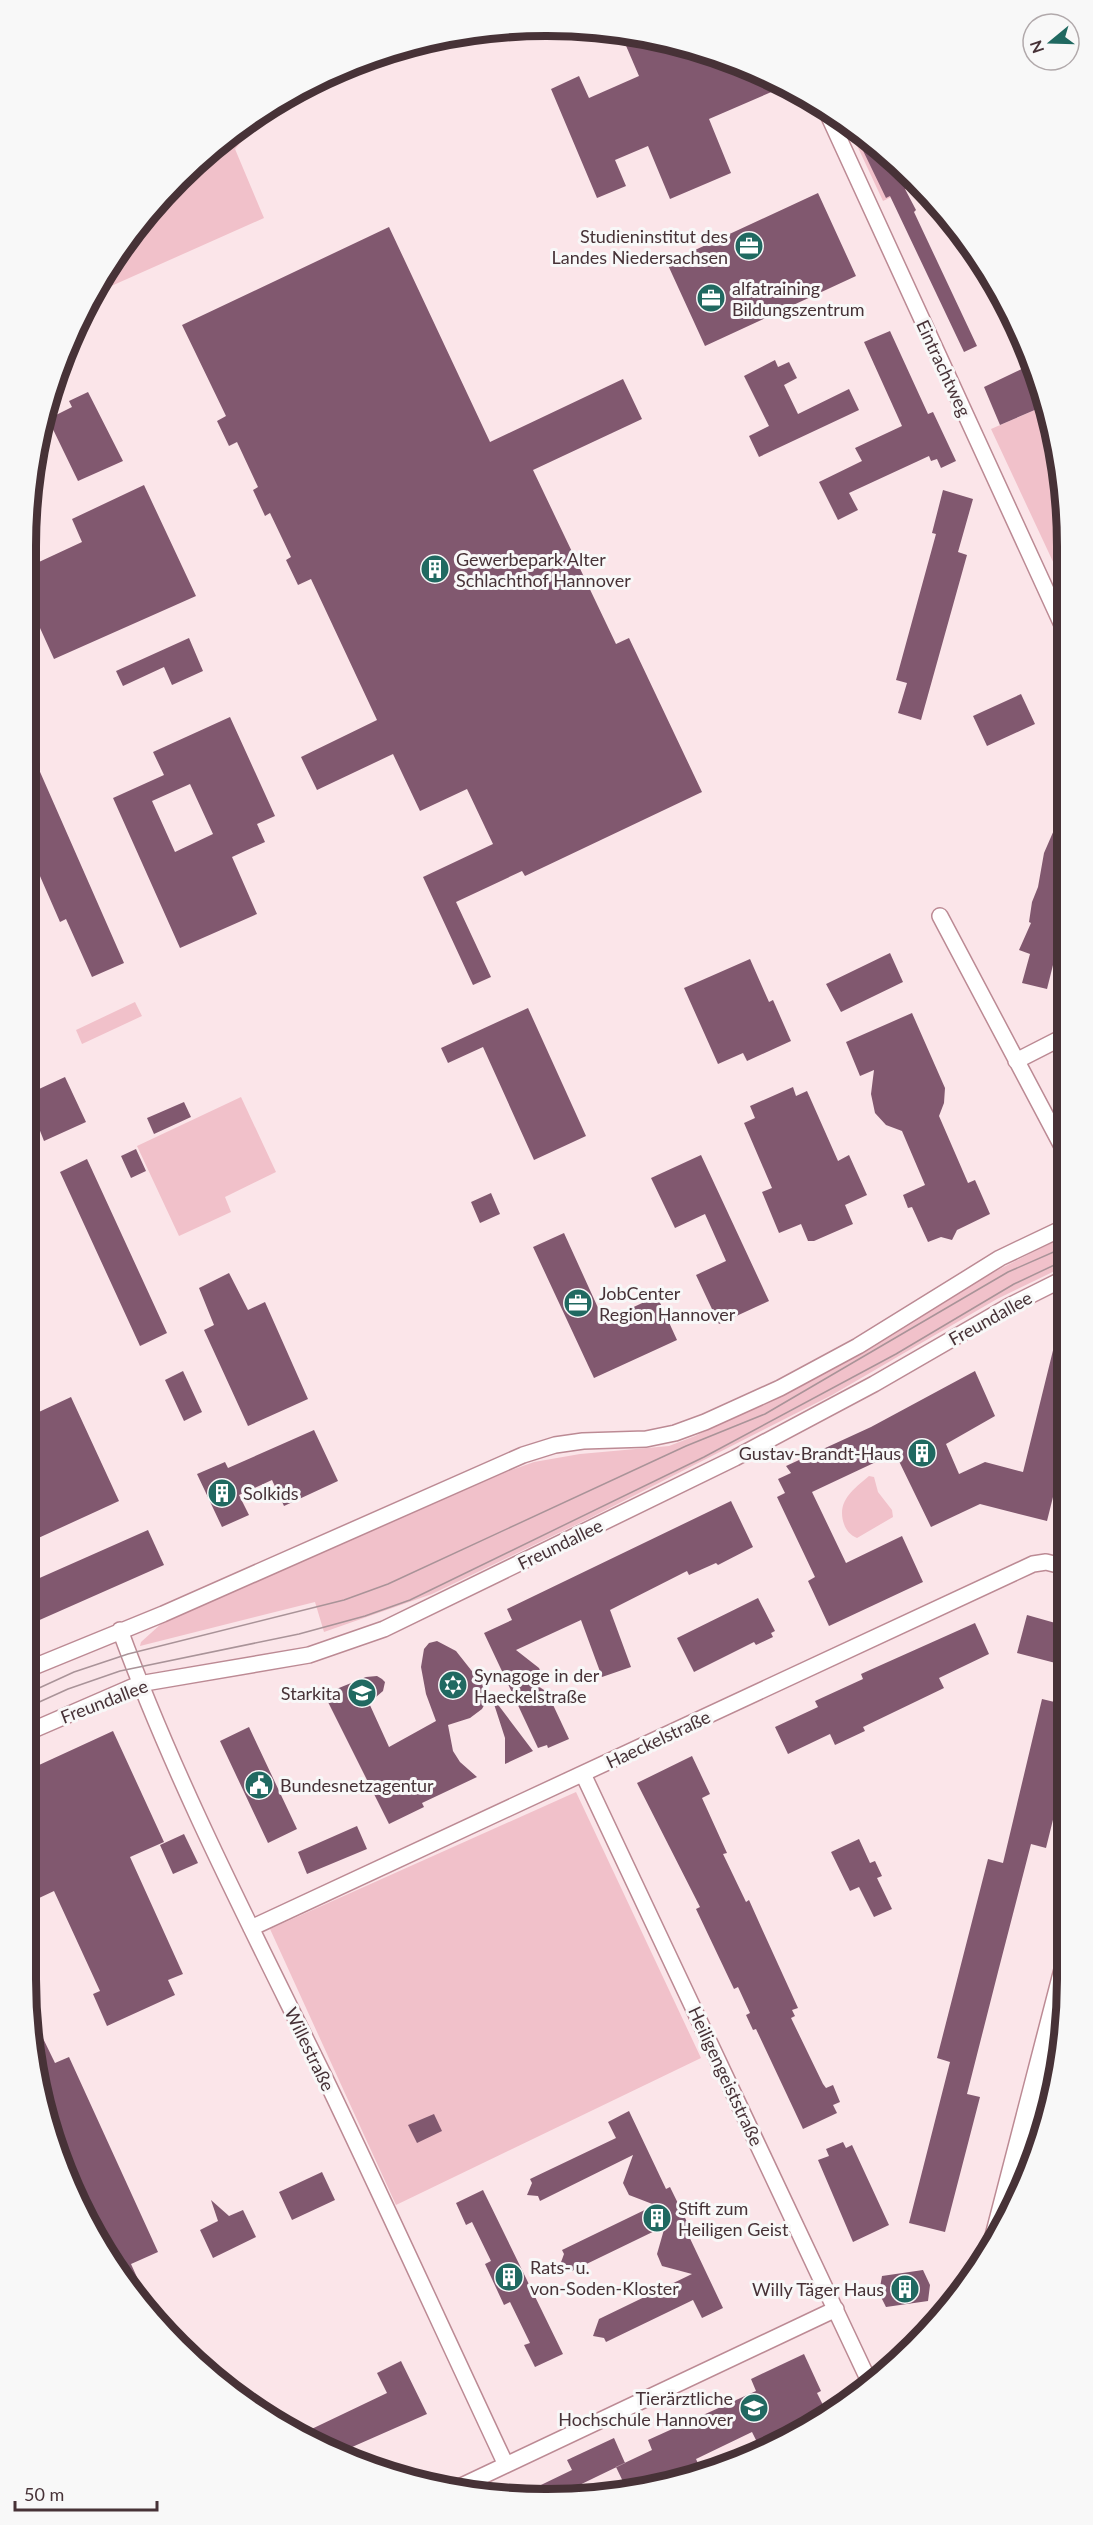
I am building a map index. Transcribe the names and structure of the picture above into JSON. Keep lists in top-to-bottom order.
{
  "streets": {
    "street": [
      "Eintrachtweg",
      "Freundallee",
      "Haeckelstraße",
      "Willestraße",
      "Heiligengeiststraße"
    ]
  },
  "crossings": [
    ["Freundallee", "Willestraße"],
    ["Haeckelstraße", "Willestraße"],
    ["Haeckelstraße", "Heiligengeiststraße"]
  ],
  "places": {
    "office": ["Studieninstitut des Landes Niedersachsen", "alfatraining Bildungszentrum", "JobCenter Region Hannover"],
    "building": [
      "Gewerbepark Alter Schlachthof Hannover",
      "Gustav-Brandt-Haus",
      "Solkids",
      "Stift zum Heiligen Geist",
      "Rats- u. von-Soden-Kloster",
      "Willy Täger Haus"
    ],
    "synagogue": ["Synagoge in der Haeckelstraße"],
    "school or university": ["Starkita", "Tierärztliche Hochschule Hannover"],
    "public building": ["Bundesnetzagentur"]
  },
  "scale_bar": "50 m",
  "north": "left"
}
